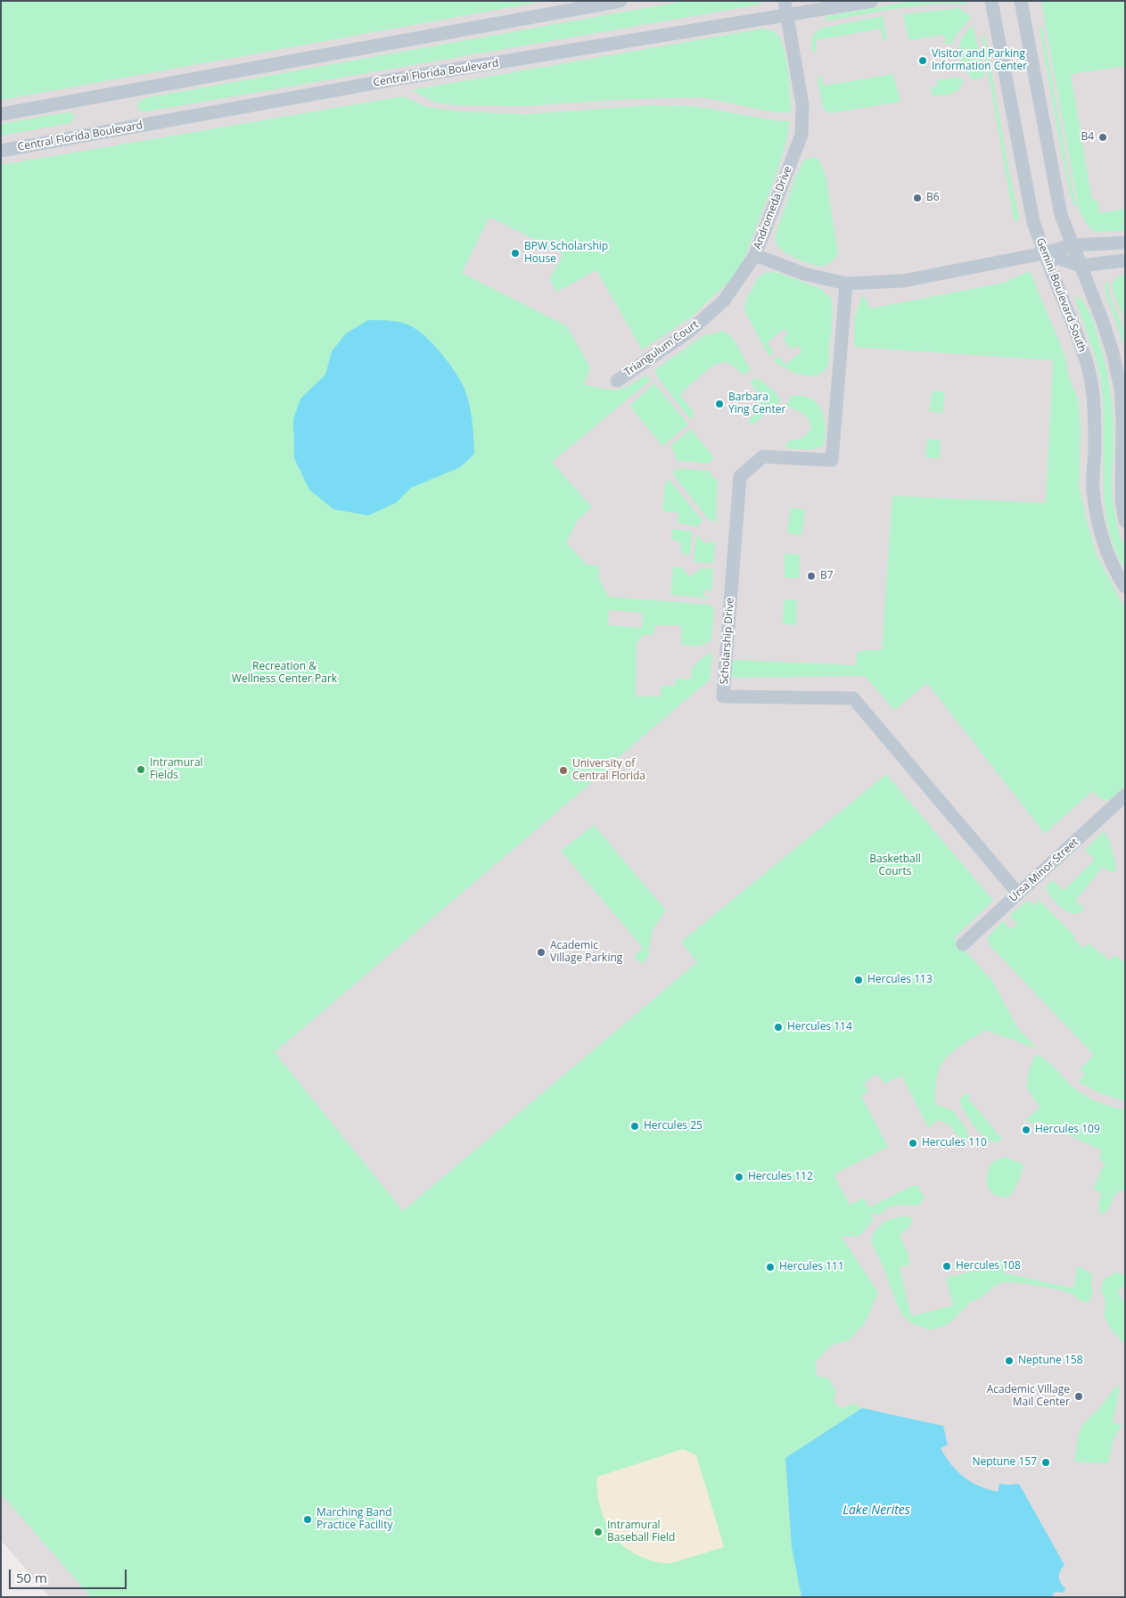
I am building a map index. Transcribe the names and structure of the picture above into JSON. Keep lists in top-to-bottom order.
{
  "streets": {
    "street": [
      "Central Florida Boulevard",
      "Andromeda Drive",
      "Gemini Boulevard South",
      "Triangulum Court",
      "Scholarship Drive",
      "Ursa Minor Street"
    ]
  },
  "crossings": [
    ["Central Florida Boulevard", "Andromeda Drive"],
    ["Andromeda Drive", "Gemini Boulevard South"],
    ["Andromeda Drive", "Triangulum Court"],
    ["Andromeda Drive", "Scholarship Drive"],
    ["Scholarship Drive", "Ursa Minor Street"]
  ],
  "water": ["Lake Nerites"],
  "parks": ["Recreation & Wellness Center Park", "Basketball Courts"],
  "places": [
    "Visitor and Parking Information Center",
    "B4",
    "B6",
    "BPW Scholarship House",
    "Barbara Ying Center",
    "B7",
    "Intramural Fields",
    "University of Central Florida",
    "Academic Village Parking",
    "Hercules 113",
    "Hercules 114",
    "Hercules 25",
    "Hercules 109",
    "Hercules 110",
    "Hercules 112",
    "Hercules 108",
    "Hercules 111",
    "Neptune 158",
    "Academic Village Mail Center",
    "Neptune 157",
    "Marching Band Practice Facility",
    "Intramural Baseball Field"
  ],
  "scale_bar": "50 m"
}
